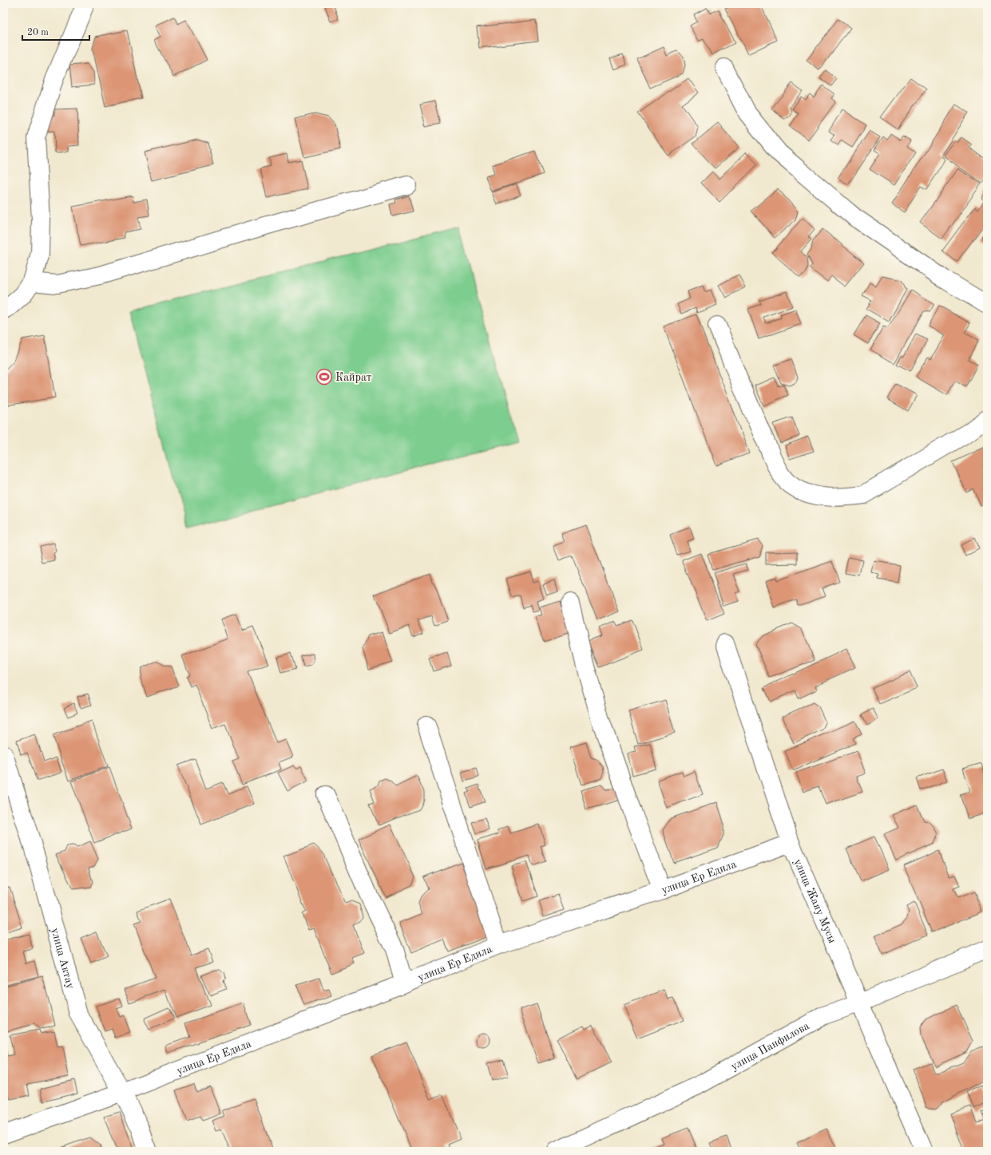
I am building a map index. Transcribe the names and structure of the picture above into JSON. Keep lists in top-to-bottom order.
{
  "streets": {
    "street": [
      "улица Ер Едила",
      "улица Жаяу Мусы",
      "улица Актау",
      "улица Панфилова"
    ]
  },
  "crossings": [
    ["улица Ер Едила", "улица Жаяу Мусы"],
    ["улица Ер Едила", "улица Актау"],
    ["улица Жаяу Мусы", "улица Панфилова"]
  ],
  "places": {
    "sports": ["Кайрат"]
  },
  "scale_bar": "20 m"
}
